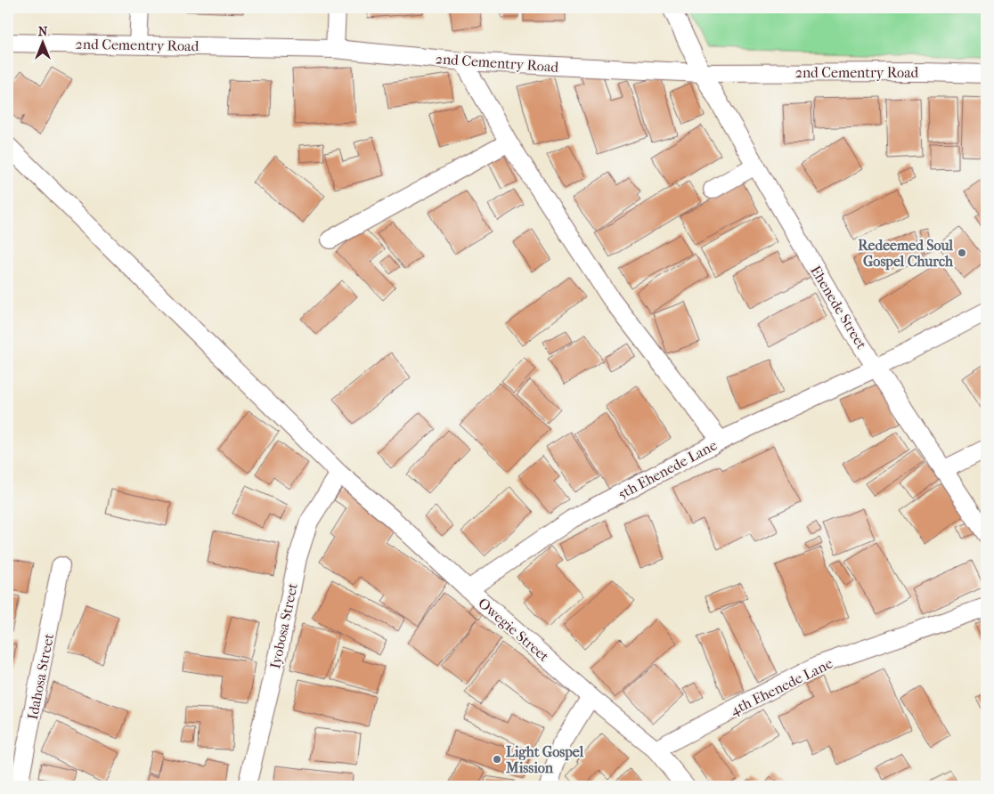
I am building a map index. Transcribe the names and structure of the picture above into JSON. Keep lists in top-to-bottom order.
{
  "streets": {
    "street": [
      "2nd Cementry Road",
      "Ehenede Street",
      "5th Ehenede Lane",
      "Iyobosa Street",
      "Owegie Street",
      "Idahosa Street",
      "4th Ehenede Lane"
    ]
  },
  "crossings": [
    ["2nd Cementry Road", "Ehenede Street"],
    ["Ehenede Street", "5th Ehenede Lane"],
    ["5th Ehenede Lane", "Owegie Street"],
    ["Iyobosa Street", "Owegie Street"],
    ["Owegie Street", "4th Ehenede Lane"]
  ],
  "places": ["Redeemed Soul Gospel Church", "Light Gospel Mission"],
  "north": "top"
}
